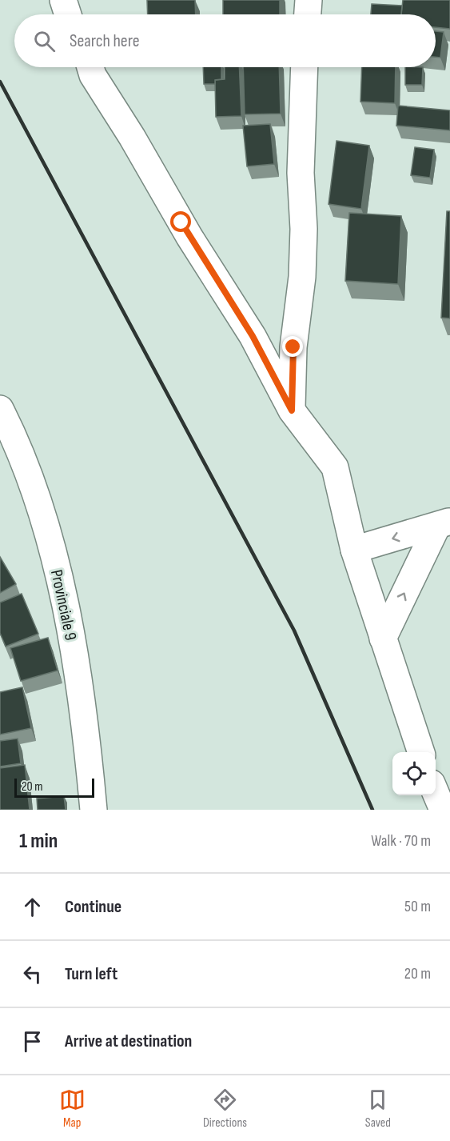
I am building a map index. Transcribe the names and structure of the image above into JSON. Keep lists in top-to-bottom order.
{
  "streets": {
    "street": ["Provinciale 9"]
  },
  "scale_bar": "20 m",
  "page": {
    "search": "Search here",
    "scale": "20 m",
    "heading": ["1 min", "Walk · 70 m"],
    "list": [
      ["Continue", "50 m"],
      ["Turn left", "20 m"],
      "Arrive at destination"
    ],
    "nav": ["Map", "Directions", "Saved"]
  }
}
